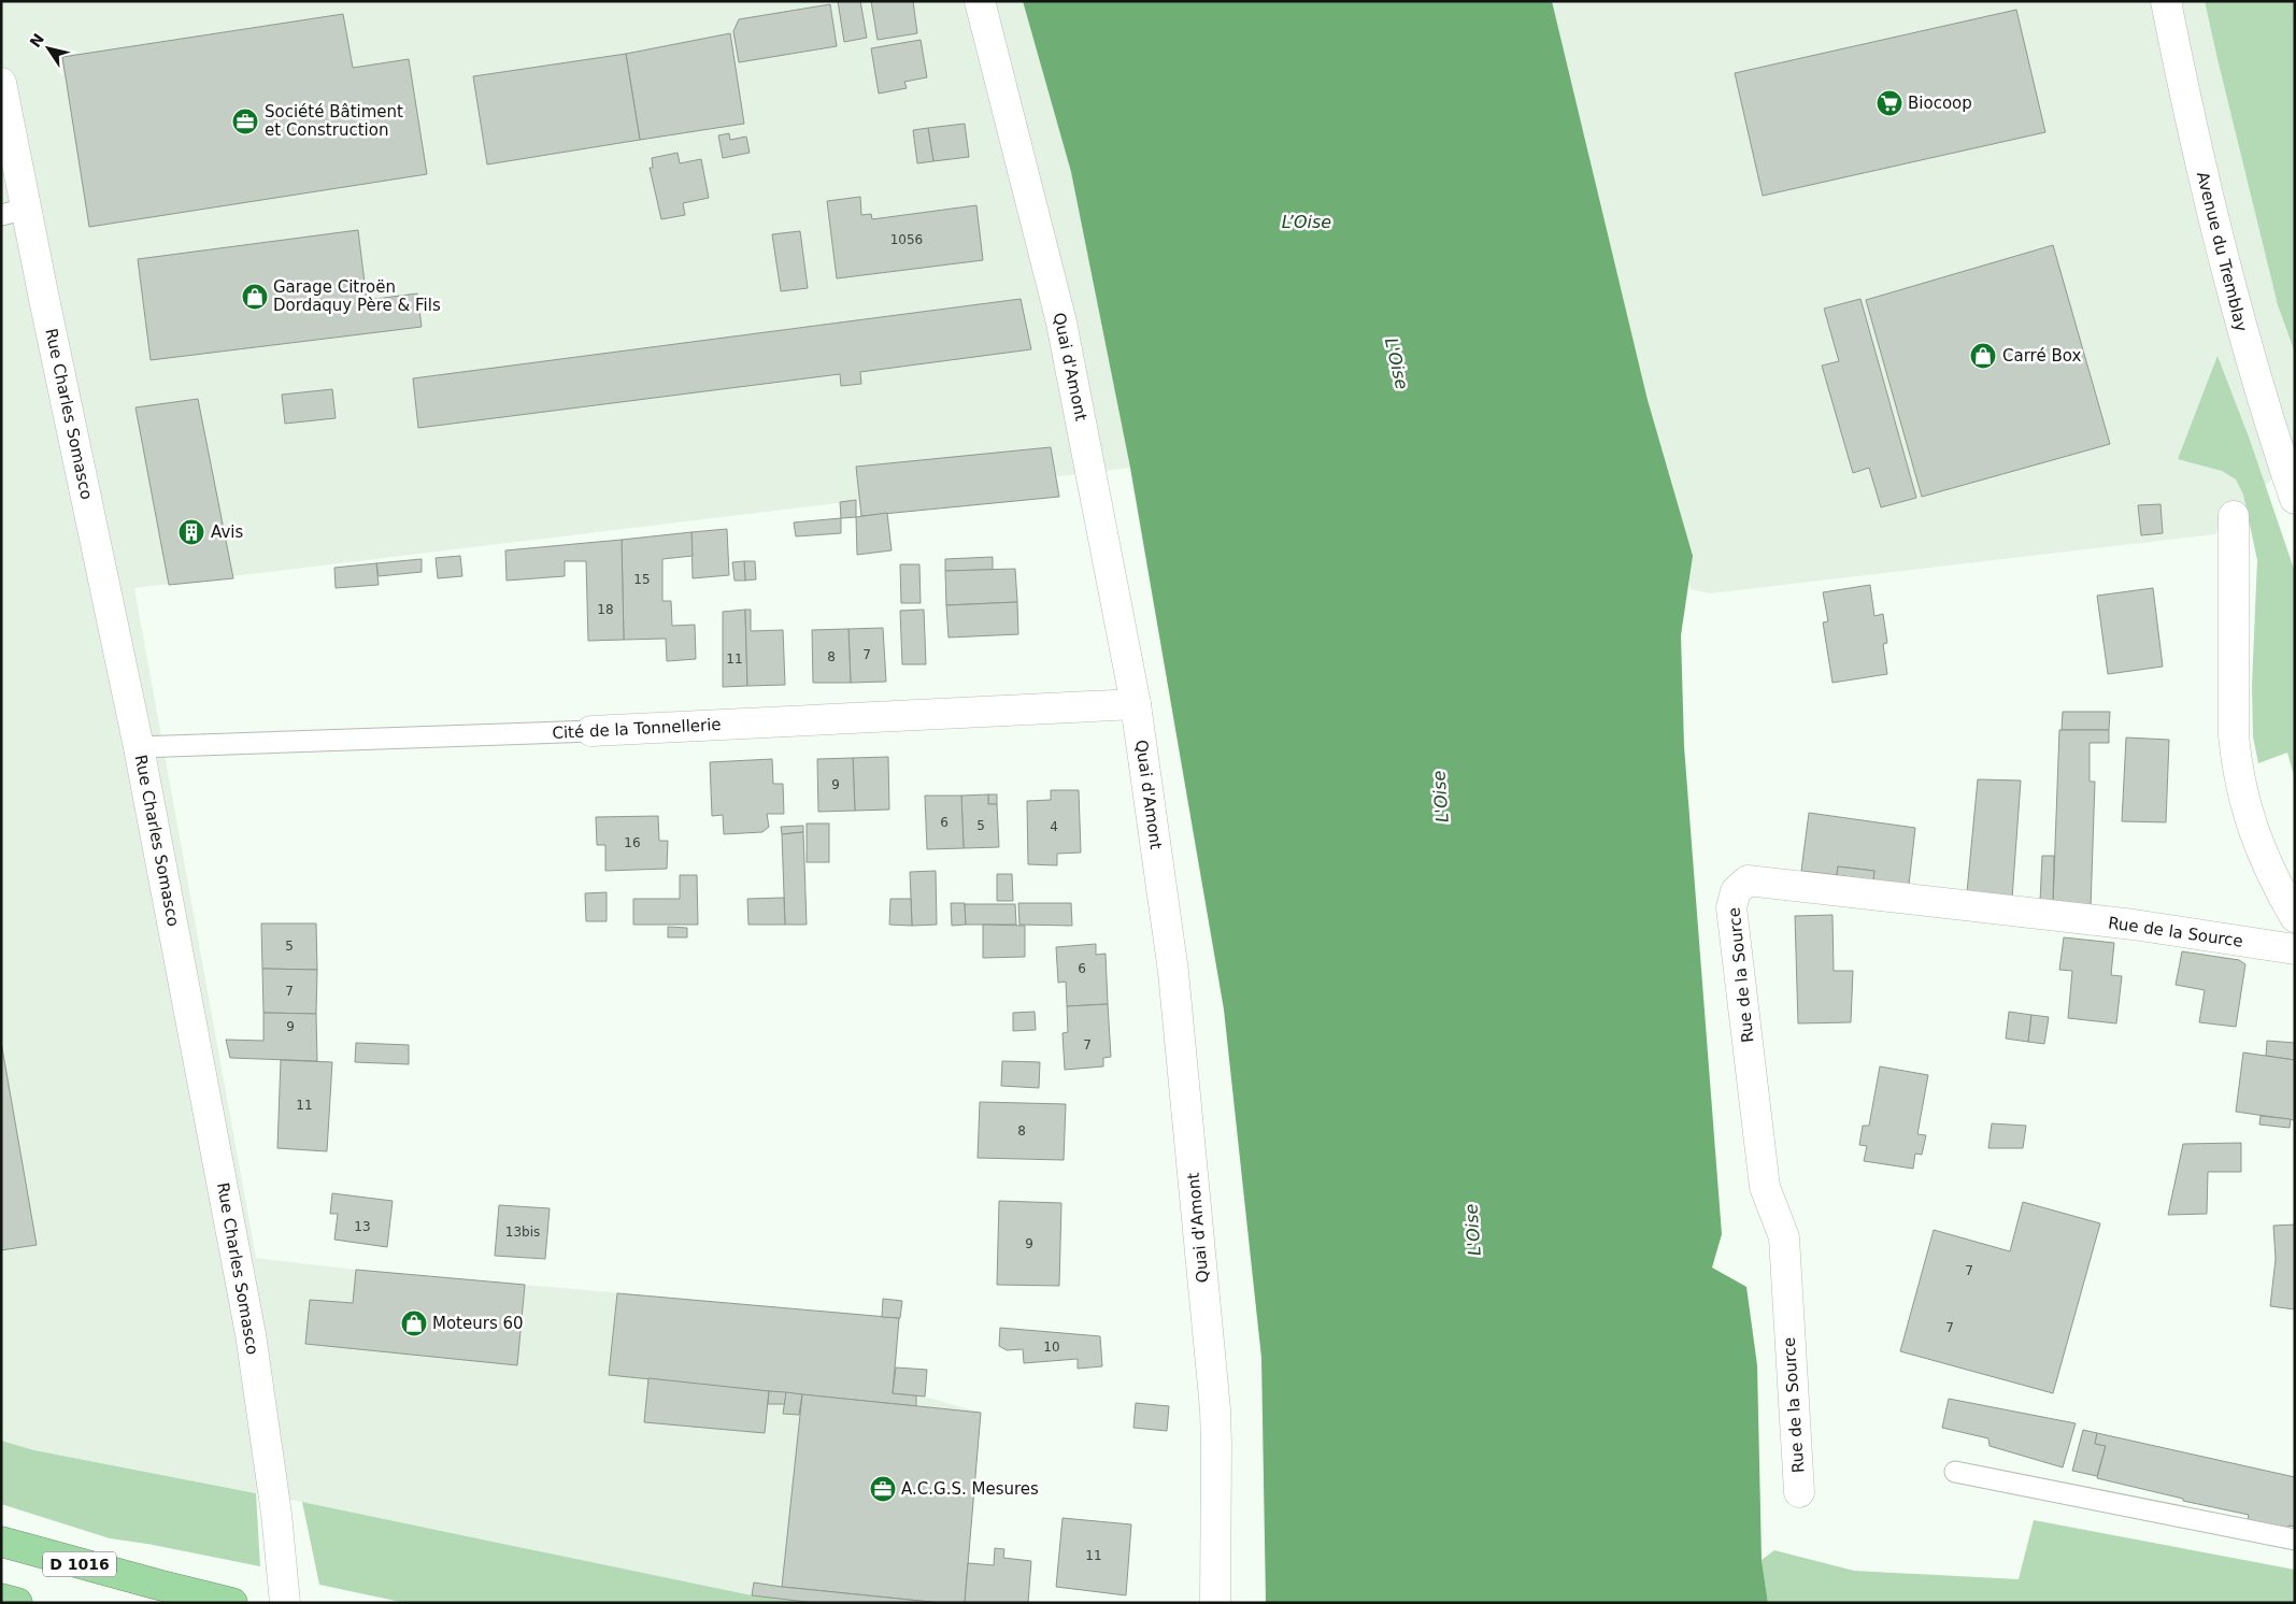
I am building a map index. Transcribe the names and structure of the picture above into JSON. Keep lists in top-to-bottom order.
{
  "streets": {
    "highway": ["D 1016"],
    "street": [
      "Avenue du Tremblay",
      "Quai d'Amont",
      "Rue Charles Somasco",
      "Cité de la Tonnellerie",
      "Rue de la Source"
    ]
  },
  "crossings": [
    ["Quai d'Amont", "Cité de la Tonnellerie"],
    ["Rue Charles Somasco", "Cité de la Tonnellerie"]
  ],
  "water": ["L’Oise", "L'Oise"],
  "places": {
    "supermarket": ["Biocoop"],
    "office": ["Société Bâtiment et Construction", "A.C.G.S. Mesures"],
    "shop": ["Garage Citroën Dordaquy Père & Fils", "Carré Box", "Moteurs 60"],
    "building": ["Avis"]
  },
  "house_numbers": [
    "1056",
    "15",
    "18",
    "7",
    "8",
    "11",
    "9",
    "6",
    "5",
    "4",
    "16",
    "5",
    "6",
    "7",
    "9",
    "7",
    "11",
    "8",
    "13",
    "13bis",
    "9",
    "7",
    "7",
    "10",
    "11"
  ],
  "north": "top left"
}
